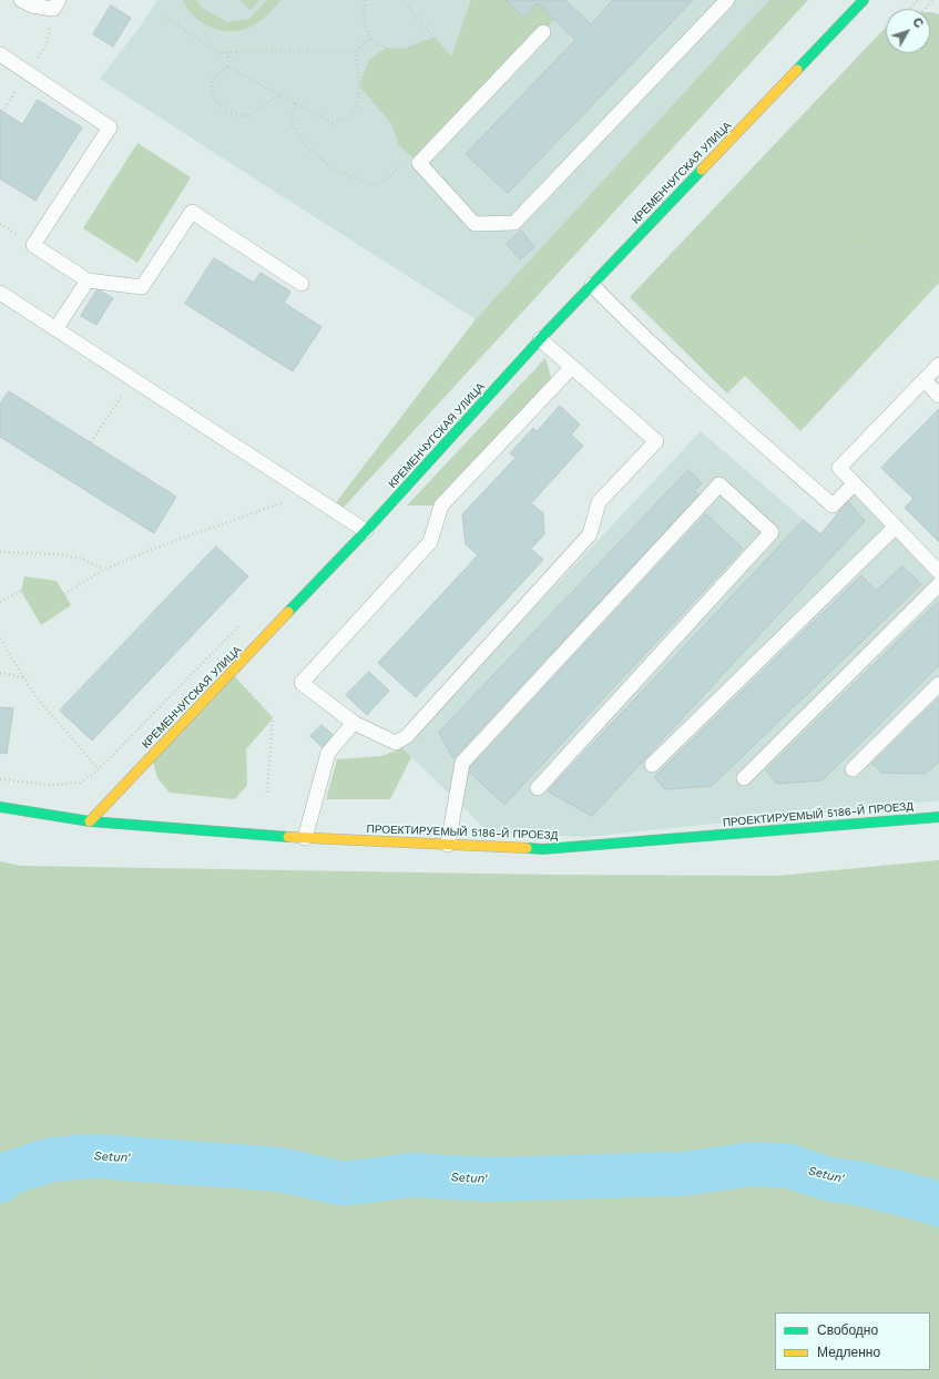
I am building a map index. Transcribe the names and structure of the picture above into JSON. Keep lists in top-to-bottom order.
{
  "streets": {
    "street": ["КРЕМЕНЧУГСКАЯ УЛИЦА", "ПРОЕКТИРУЕМЫЙ 5186-Й ПРОЕЗД"]
  },
  "crossings": [
    ["КРЕМЕНЧУГСКАЯ УЛИЦА", "ПРОЕКТИРУЕМЫЙ 5186-Й ПРОЕЗД"]
  ],
  "water": ["Setun'"],
  "legend": ["Свободно", "Медленно"],
  "north": "top right"
}
